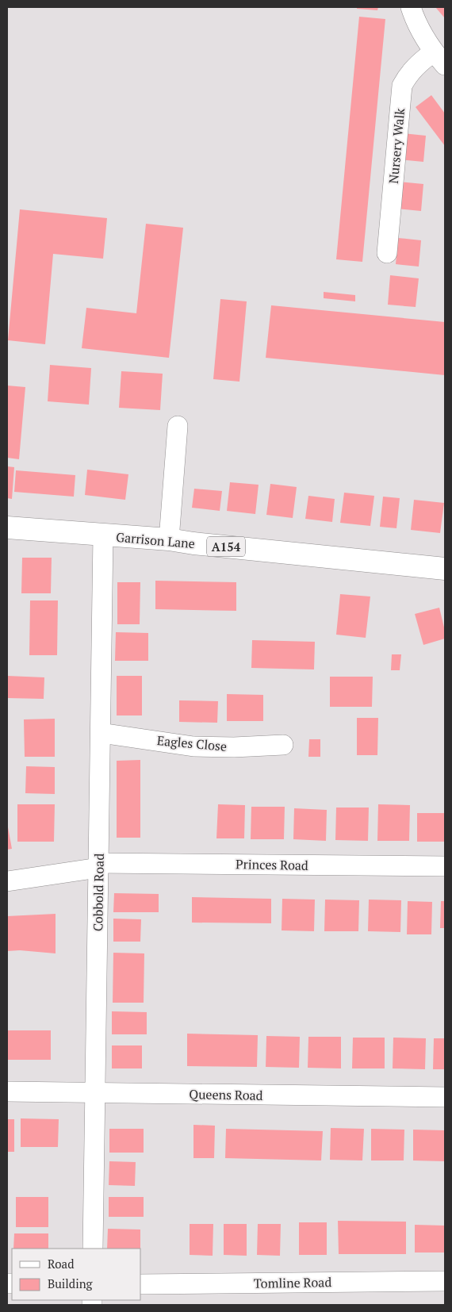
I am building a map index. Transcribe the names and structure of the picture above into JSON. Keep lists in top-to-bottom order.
{
  "streets": {
    "main road": ["Garrison Lane", "A154"],
    "street": [
      "Nursery Walk",
      "Eagles Close",
      "Princes Road",
      "Cobbold Road",
      "Queens Road",
      "Tomline Road"
    ]
  },
  "crossings": [
    ["Garrison Lane", "Cobbold Road"],
    ["Eagles Close", "Cobbold Road"],
    ["Princes Road", "Cobbold Road"],
    ["Cobbold Road", "Queens Road"]
  ],
  "legend": ["Road", "Building"]
}
